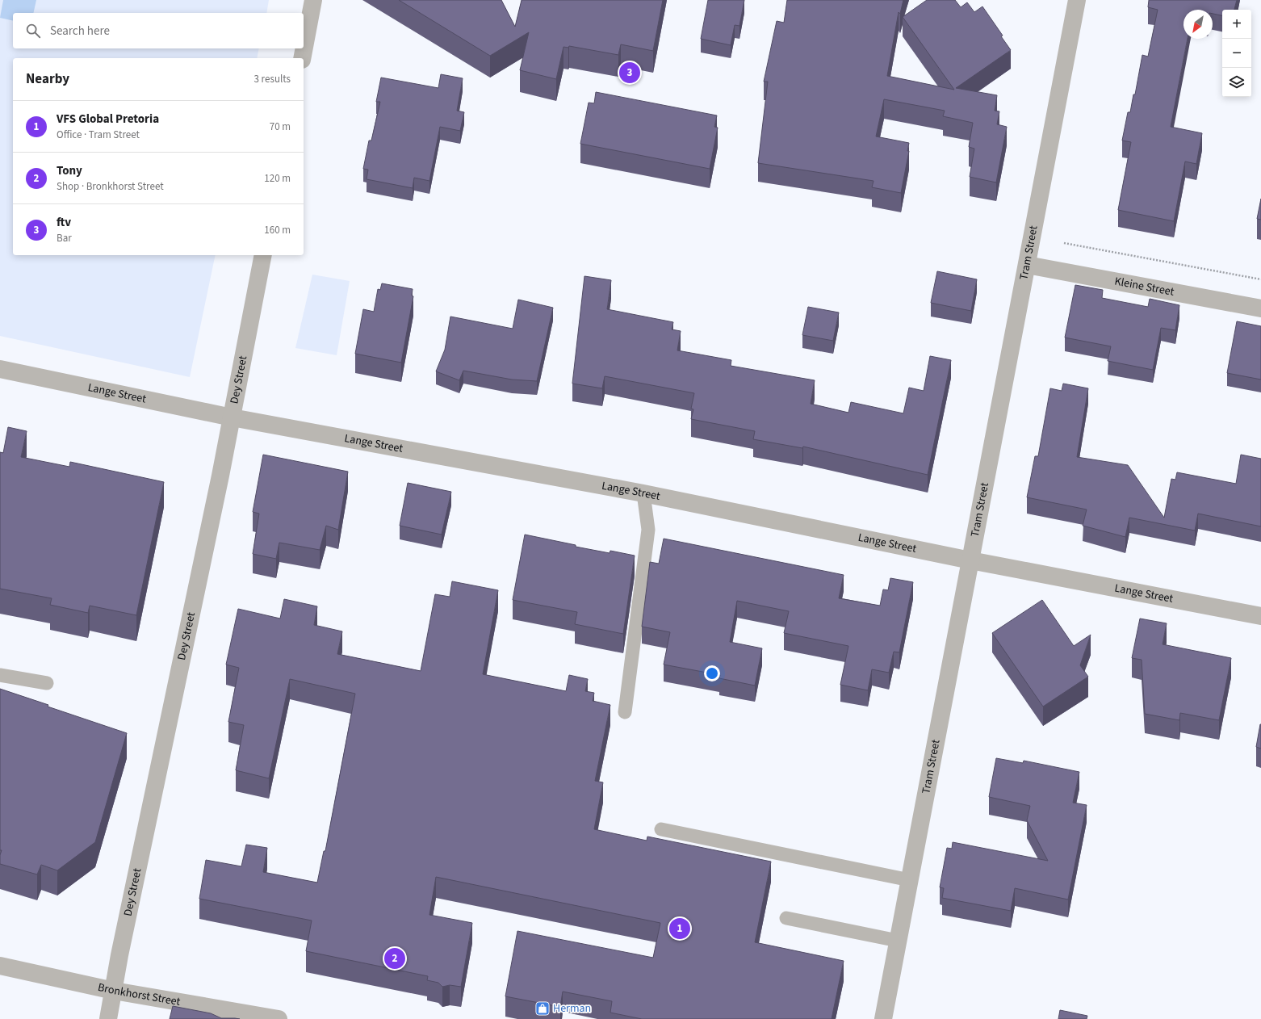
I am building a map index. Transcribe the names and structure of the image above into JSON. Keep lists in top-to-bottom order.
{
  "streets": {
    "street": [
      "Tram Street",
      "Kleine Street",
      "Dey Street",
      "Lange Street",
      "Bronkhorst Street"
    ]
  },
  "crossings": [
    ["Tram Street", "Kleine Street"],
    ["Tram Street", "Lange Street"],
    ["Dey Street", "Lange Street"],
    ["Dey Street", "Bronkhorst Street"]
  ],
  "places": {
    "shop": ["Herman"]
  },
  "north": "bottom left",
  "page": {
    "map_buttons": ["+", "−"],
    "search": "Search here",
    "heading": ["Nearby", "3 results"],
    "pins": ["3", "1", "2"],
    "list": [
      {
        "mark": "1",
        "name": "VFS Global Pretoria",
        "note": "Office · Tram Street",
        "value": "70 m"
      },
      {
        "mark": "2",
        "name": "Tony",
        "note": "Shop · Bronkhorst Street",
        "value": "120 m"
      },
      {
        "mark": "3",
        "name": "ftv",
        "note": "Bar",
        "value": "160 m"
      }
    ]
  }
}
